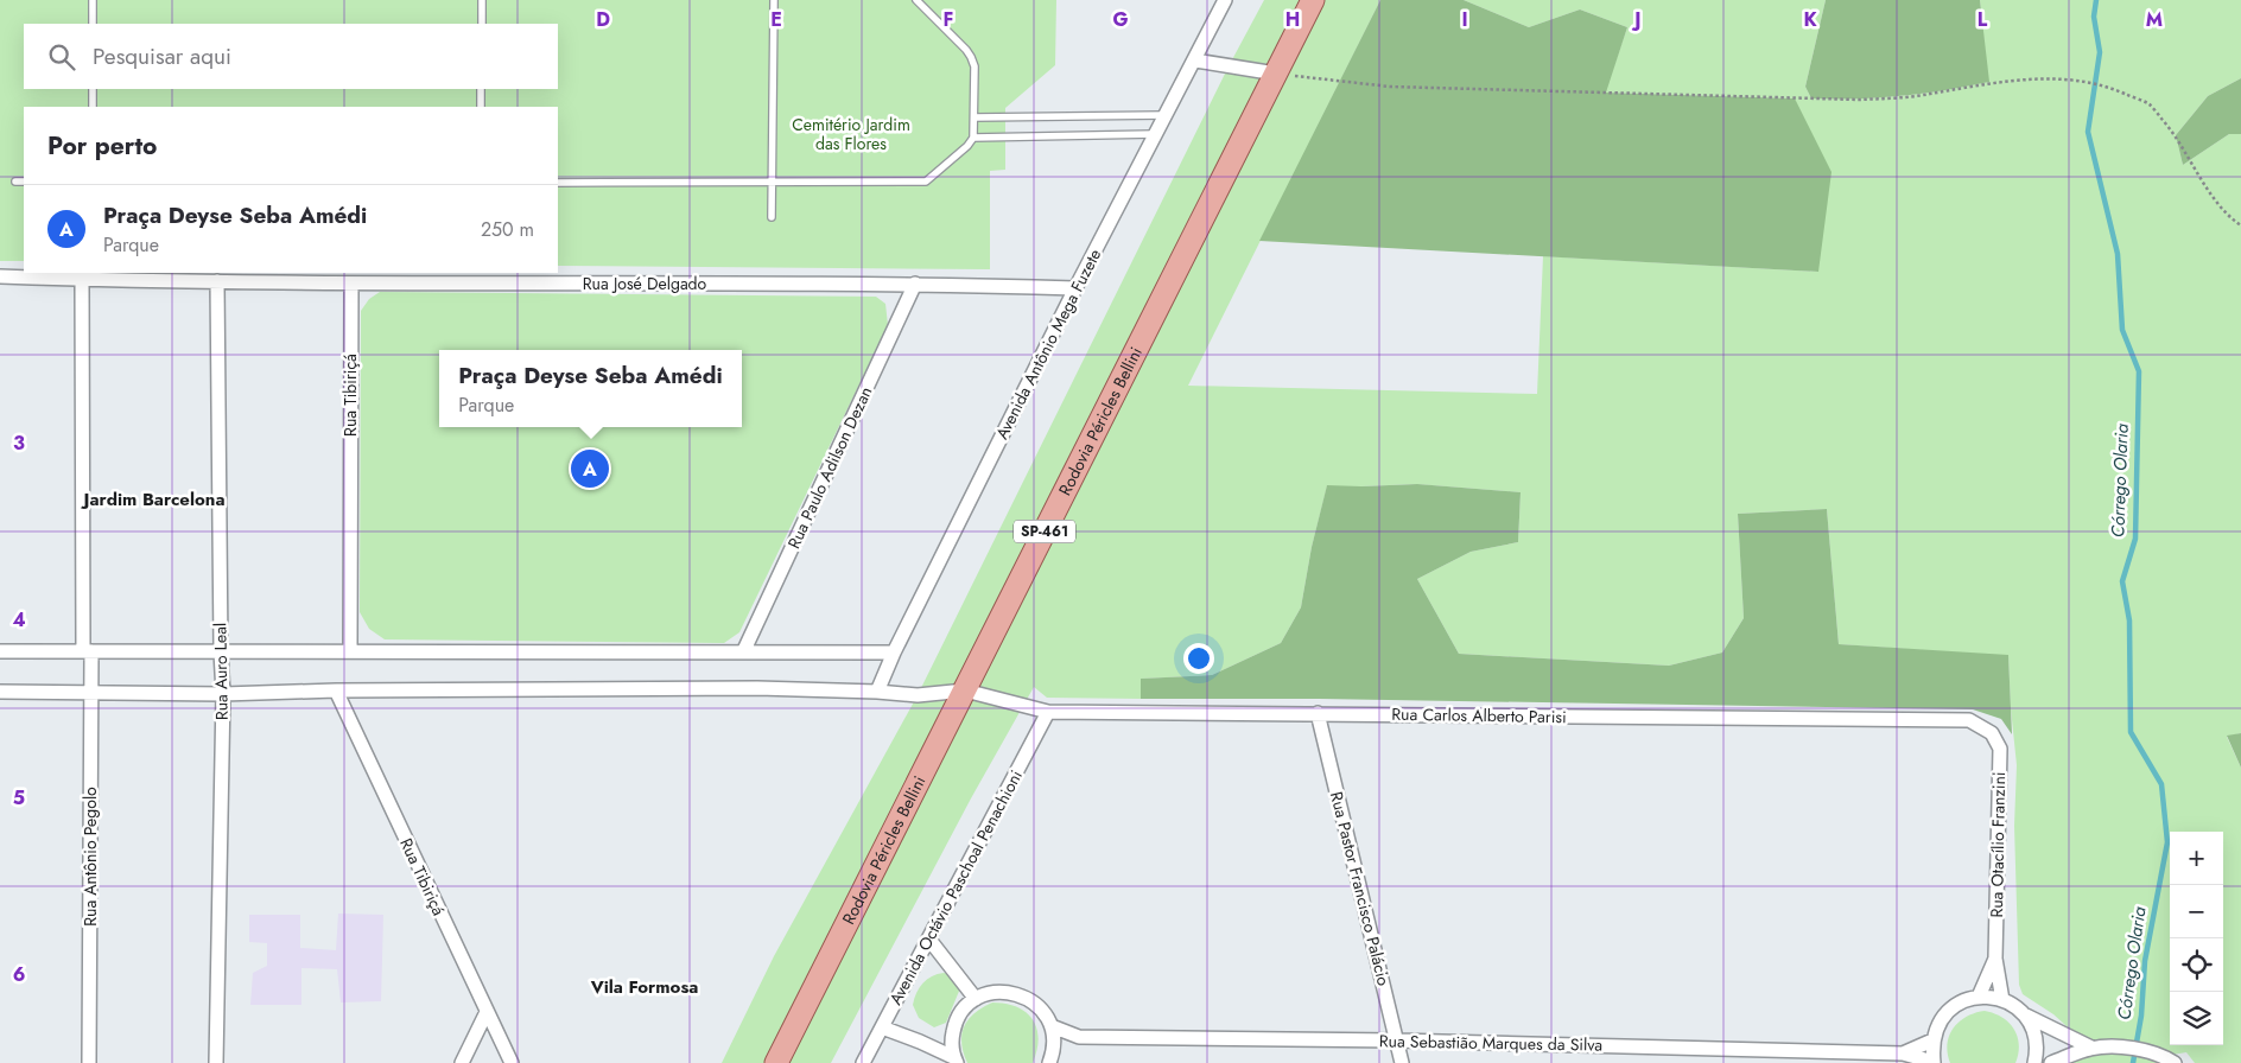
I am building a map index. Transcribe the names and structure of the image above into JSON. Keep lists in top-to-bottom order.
{
  "streets": {
    "main road": ["Rodovia Péricles Bellini", "SP-461"],
    "street": [
      "Rua José Delgado",
      "Avenida Antônio Mega Fuzete",
      "Rua Tibiriçá",
      "Rua Paulo Adilson Dezan",
      "Rua Auro Leal",
      "Rua Carlos Alberto Parisi",
      "Rua Otacílio Franzini",
      "Rua Antônio Pegolo",
      "Avenida Octávio Paschoal Penachioni",
      "Rua Pastor Francisco Palácio",
      "Rua Sebastião Marques da Silva"
    ]
  },
  "crossings": [
    ["Rua José Delgado", "Avenida Antônio Mega Fuzete"],
    ["Rua José Delgado", "Rua Tibiriçá"],
    ["Rua José Delgado", "Rua Paulo Adilson Dezan"],
    ["Rua José Delgado", "Rua Auro Leal"],
    ["Rua José Delgado", "Rua Antônio Pegolo"],
    ["Rodovia Péricles Bellini", "Rua Carlos Alberto Parisi"],
    ["Rua Carlos Alberto Parisi", "Rua Otacílio Franzini"],
    ["Rua Carlos Alberto Parisi", "Avenida Octávio Paschoal Penachioni"],
    ["Rua Carlos Alberto Parisi", "Rua Pastor Francisco Palácio"],
    ["Rua Pastor Francisco Palácio", "Rua Sebastião Marques da Silva"]
  ],
  "districts": ["Jardim Barcelona", "Vila Formosa"],
  "water": ["Córrego Olaria"],
  "parks": ["Cemitério Jardim das Flores"],
  "page": {
    "search": "Pesquisar aqui",
    "heading": "Por perto",
    "list": [
      {
        "mark": "A",
        "name": "Praça Deyse Seba Amédi",
        "note": "Parque",
        "value": "250 m"
      }
    ],
    "popup": ["Praça Deyse Seba Amédi", "Parque"],
    "pins": "A",
    "map_buttons": ["+", "−"]
  },
  "grid": {
    "columns": [
      "D",
      "E",
      "F",
      "G",
      "H",
      "I",
      "J",
      "K",
      "L",
      "M"
    ],
    "rows": [
      "3",
      "4",
      "5",
      "6"
    ]
  }
}
